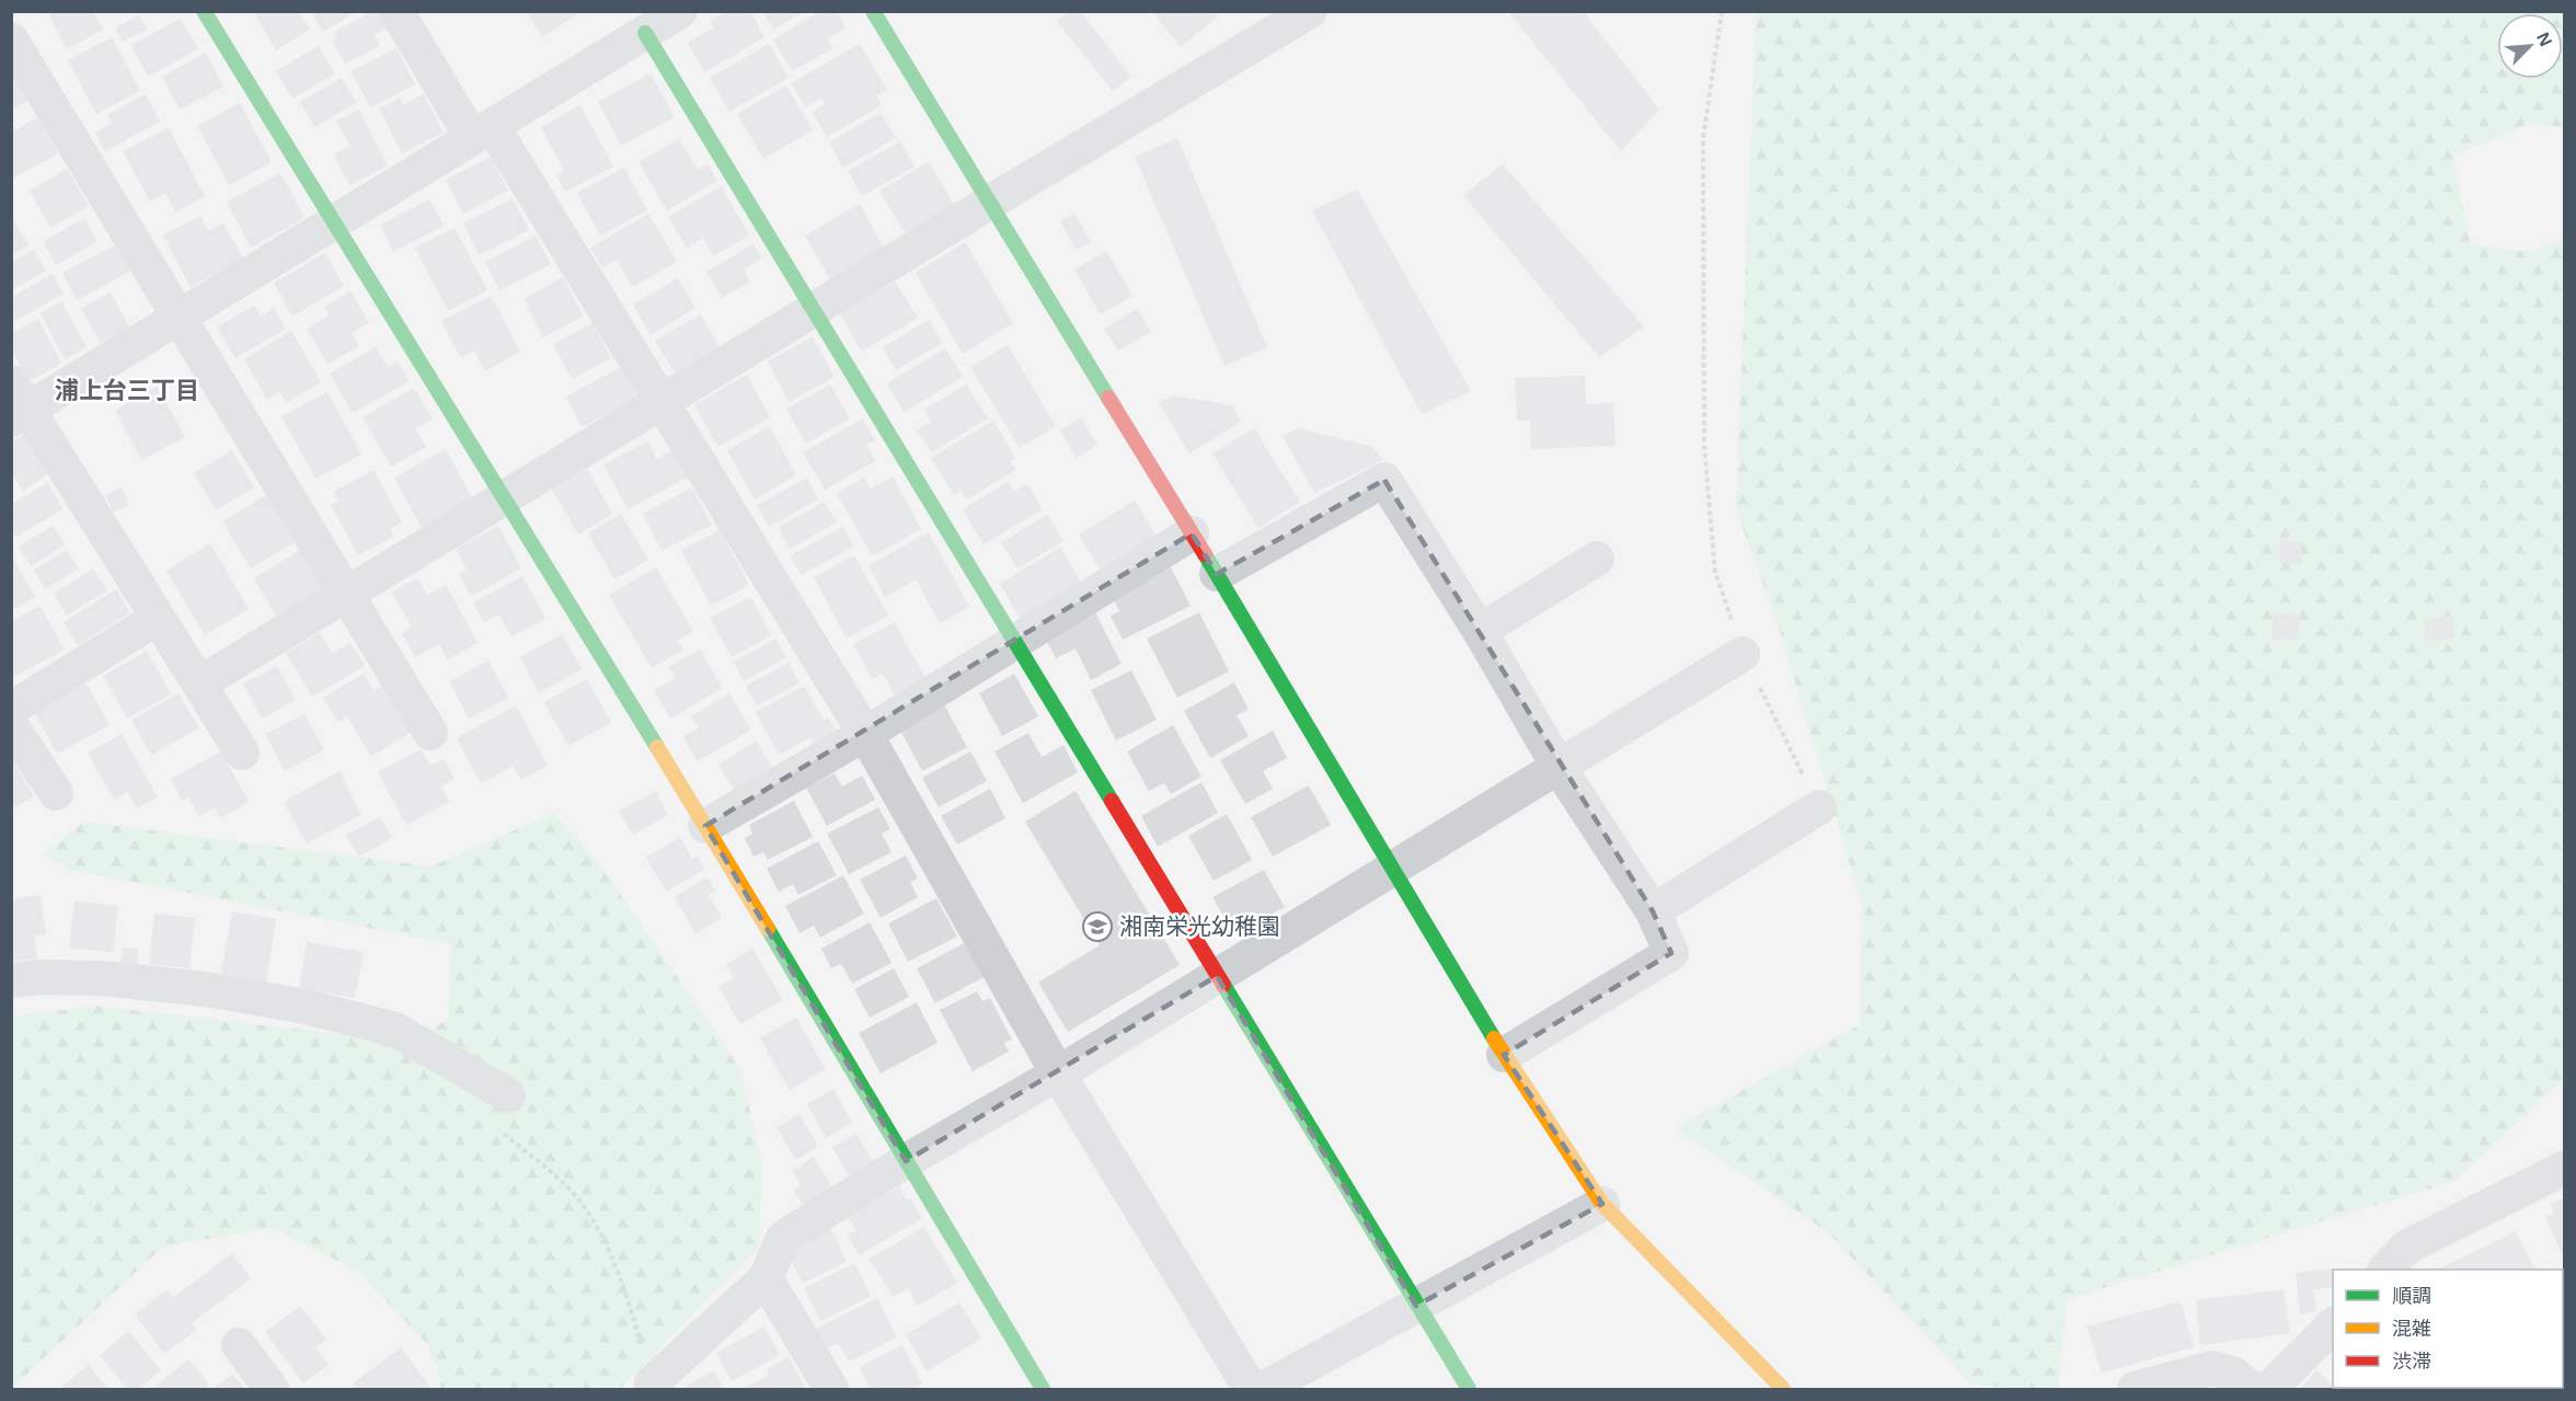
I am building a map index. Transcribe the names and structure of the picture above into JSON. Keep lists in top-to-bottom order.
{
  "districts": ["浦上台三丁目"],
  "places": {
    "school or university": ["湘南栄光幼稚園"]
  },
  "legend": ["順調", "混雑", "渋滞"],
  "north": "top right"
}
